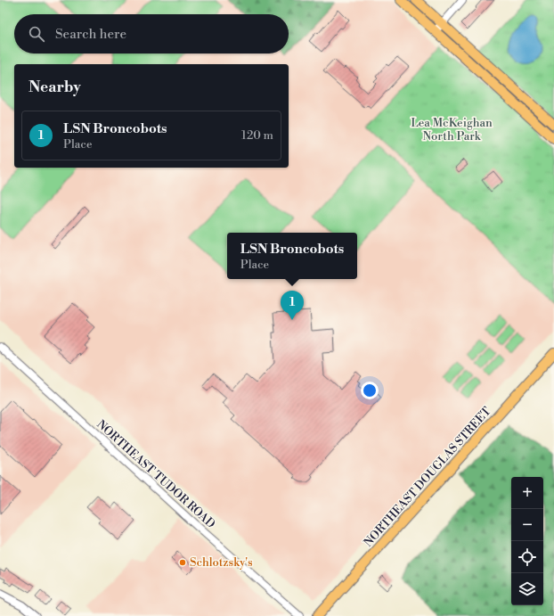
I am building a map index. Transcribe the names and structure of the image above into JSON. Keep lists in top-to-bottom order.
{
  "streets": {
    "main road": ["NORTHEAST DOUGLAS STREET"],
    "street": ["NORTHEAST TUDOR ROAD"]
  },
  "parks": ["Lea McKeighan North Park"],
  "places": ["Schlotzsky's"],
  "page": {
    "search": "Search here",
    "heading": "Nearby",
    "list": [
      {
        "mark": "1",
        "name": "LSN Broncobots",
        "note": "Place",
        "value": "120 m"
      }
    ],
    "popup": ["LSN Broncobots", "Place"],
    "pins": "1",
    "map_buttons": ["+", "−"]
  }
}
